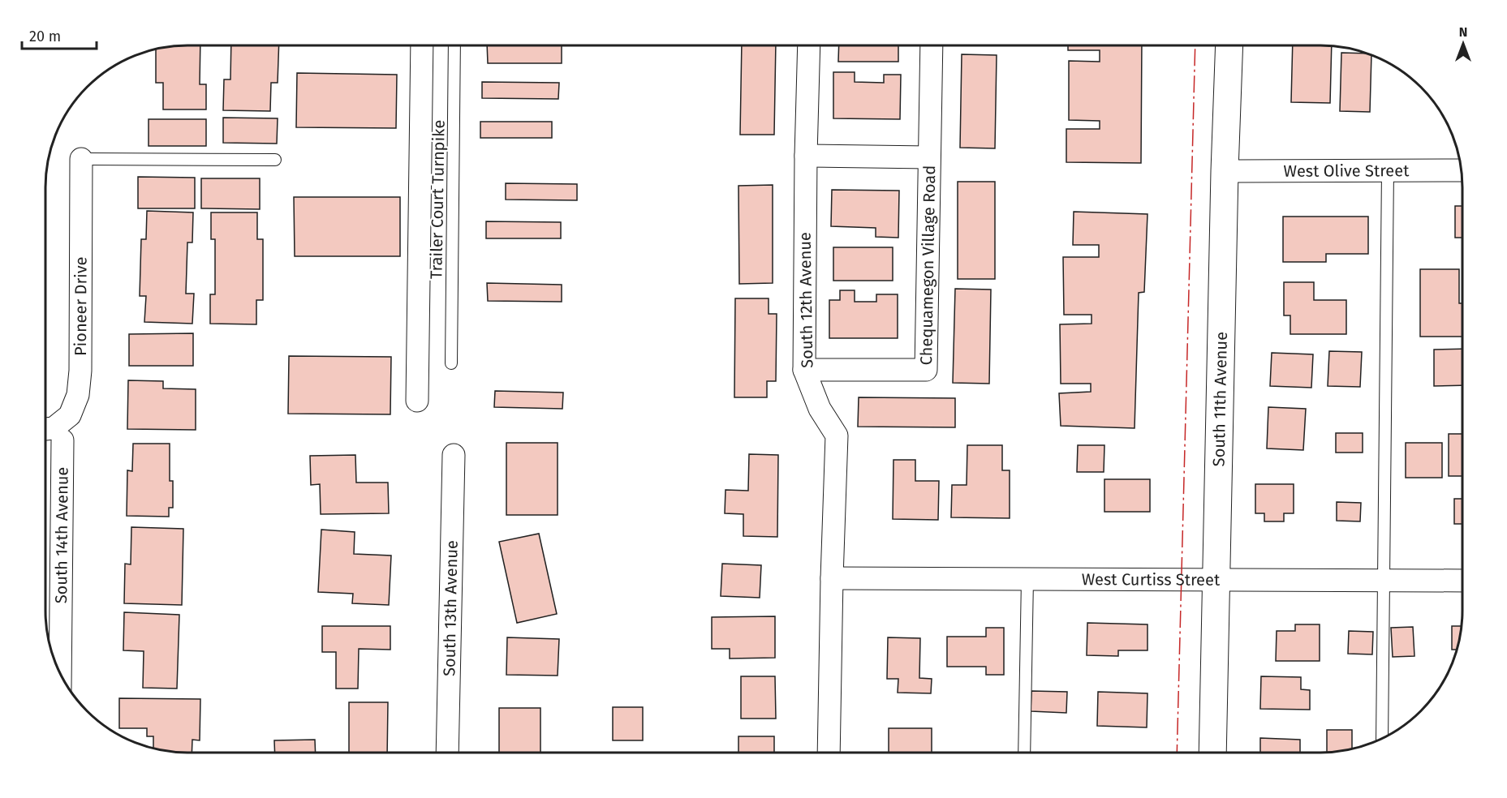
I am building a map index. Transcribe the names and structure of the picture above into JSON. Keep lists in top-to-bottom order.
{
  "streets": {
    "street": [
      "West Olive Street",
      "Chequamegon Village Road",
      "South 12th Avenue",
      "Pioneer Drive",
      "South 11th Avenue",
      "South 14th Avenue",
      "West Curtiss Street",
      "South 13th Avenue"
    ],
    "lane": ["Trailer Court Turnpike"]
  },
  "crossings": [
    ["West Olive Street", "South 11th Avenue"],
    ["Chequamegon Village Road", "South 12th Avenue"],
    ["South 12th Avenue", "West Curtiss Street"],
    ["South 11th Avenue", "West Curtiss Street"]
  ],
  "scale_bar": "20 m",
  "north": "top"
}
